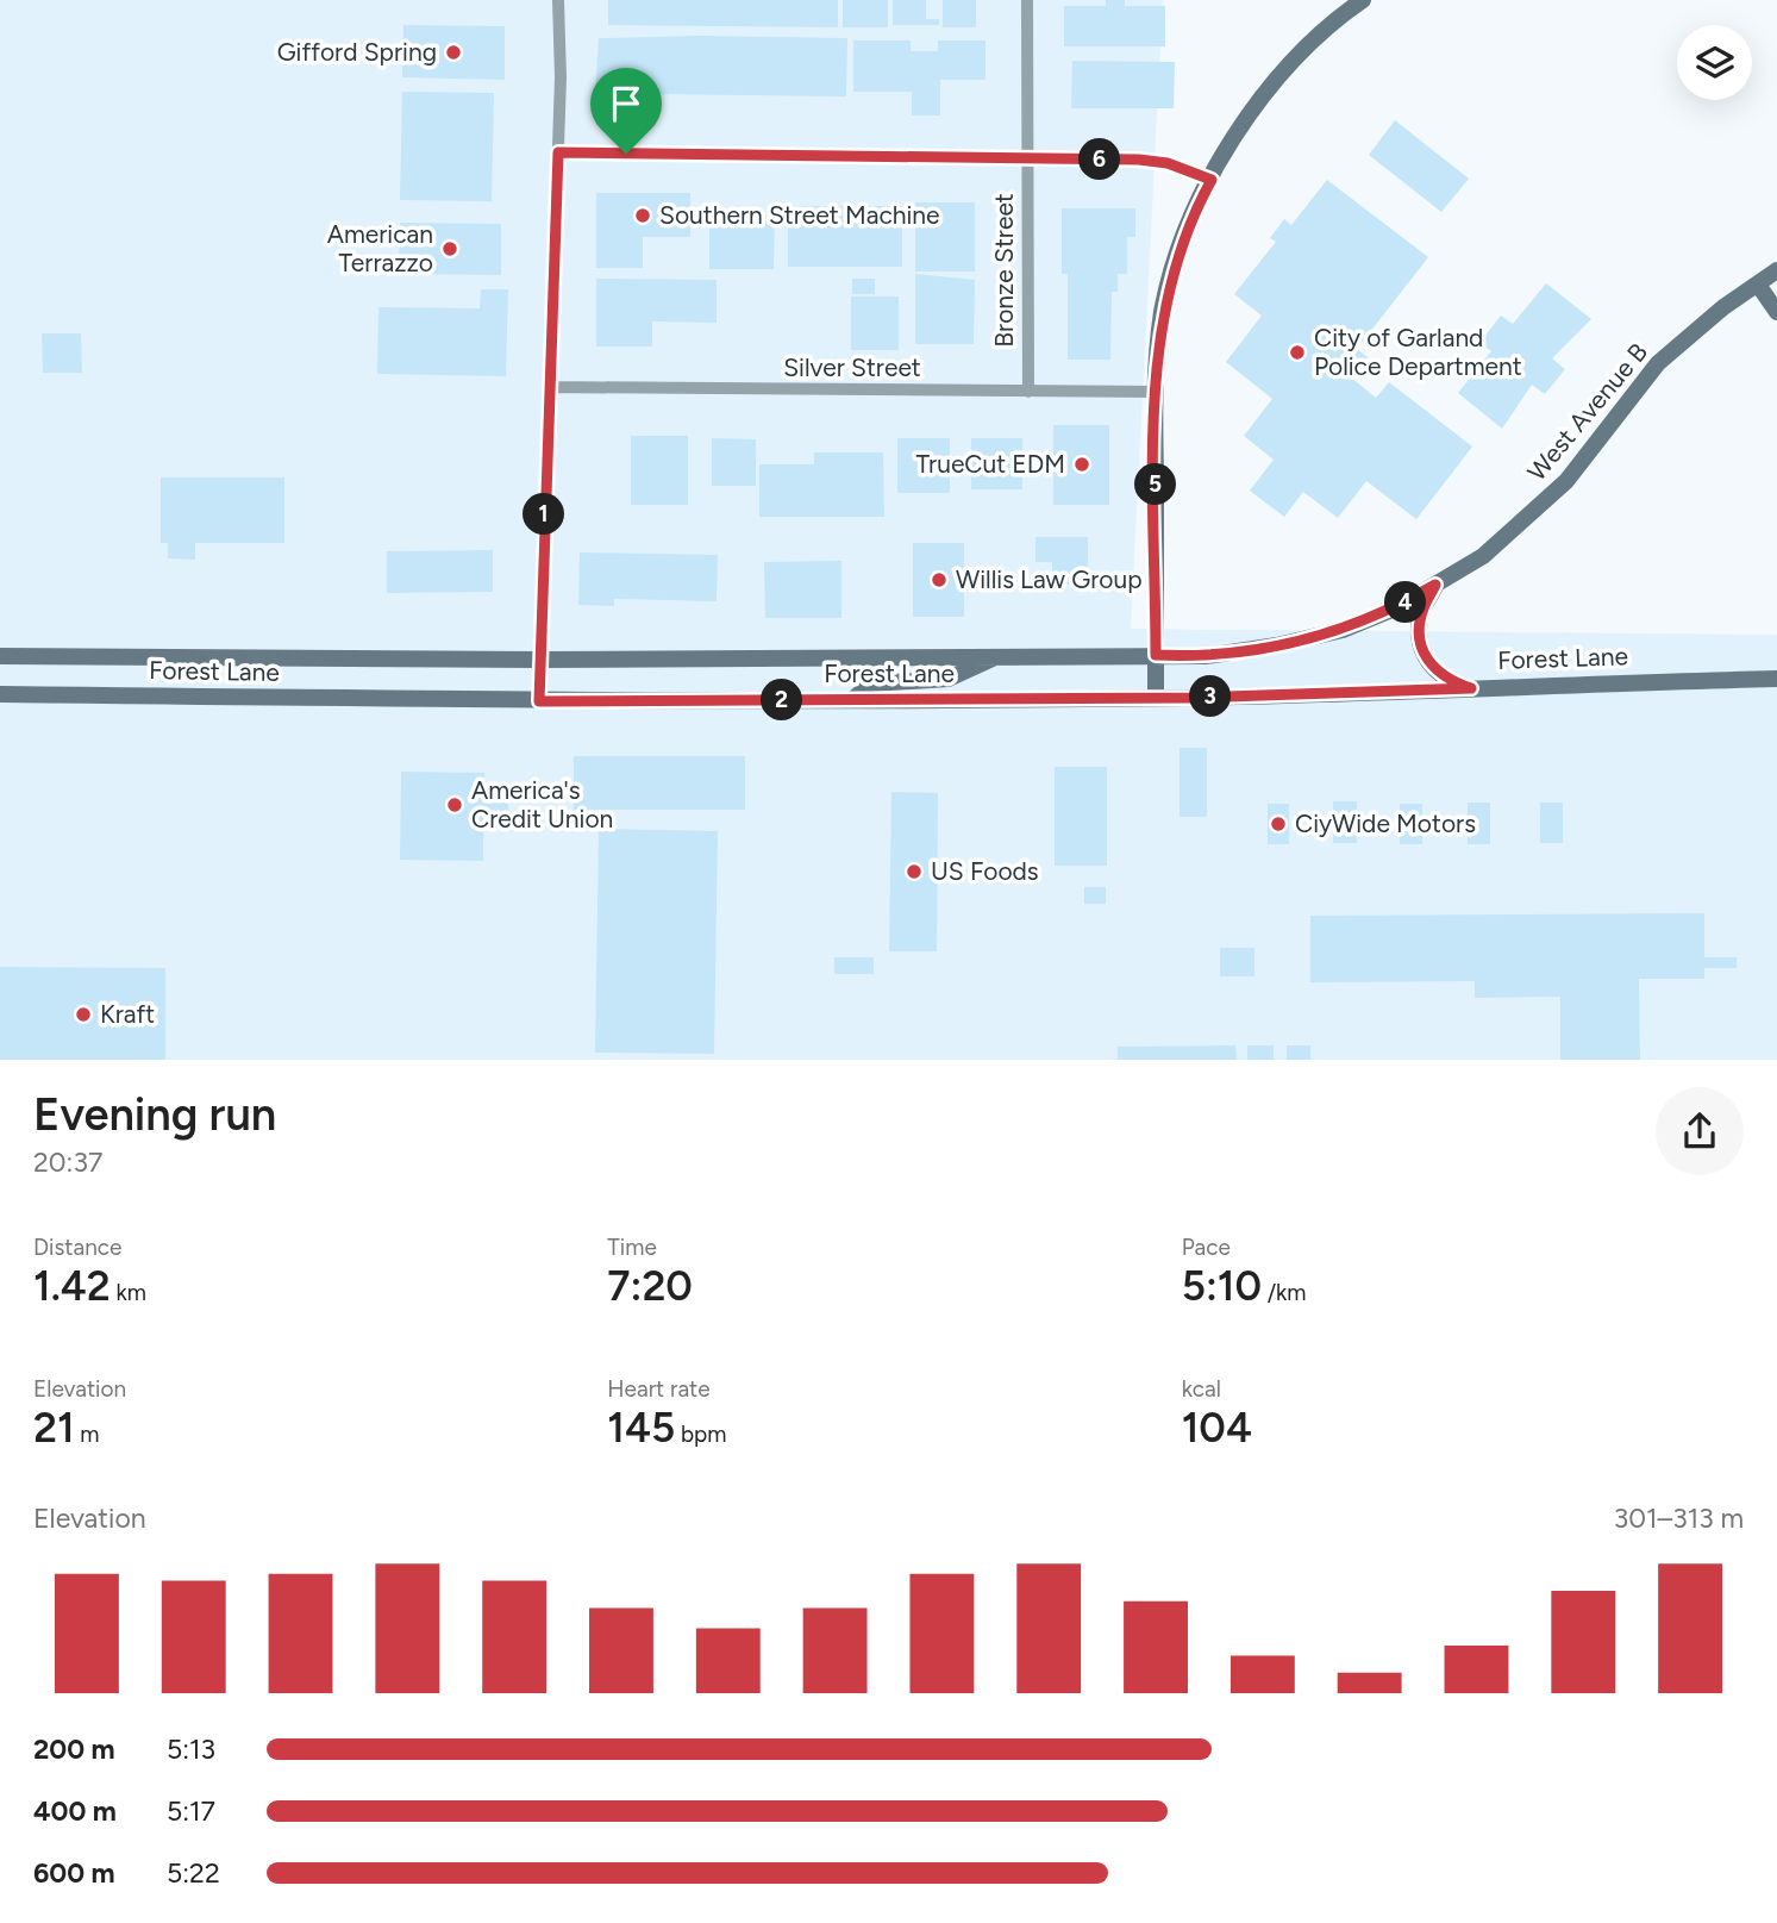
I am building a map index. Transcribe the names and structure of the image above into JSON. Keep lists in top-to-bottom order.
{
  "streets": {
    "main road": ["West Avenue B", "Forest Lane"],
    "street": ["Bronze Street", "Silver Street"]
  },
  "crossings": [
    ["Bronze Street", "Silver Street"],
    ["West Avenue B", "Forest Lane"]
  ],
  "places": [
    "Gifford Spring",
    "Southern Street Machine",
    "American Terrazzo",
    "City of Garland Police Department",
    "TrueCut EDM",
    "Willis Law Group",
    "America's Credit Union",
    "CiyWide Motors",
    "US Foods",
    "Kraft"
  ],
  "page": {
    "pins": [
      "6",
      "5",
      "1",
      "4",
      "3",
      "2"
    ],
    "heading": ["Evening run", "20:37"],
    "stats": [
      ["Distance", "1.42 km"],
      ["Time", "7:20"],
      ["Pace", "5:10 /km"],
      ["Elevation", "21 m"],
      ["Heart rate", "145 bpm"],
      ["kcal", "104"]
    ],
    "chart": ["Elevation", "301–313 m"],
    "list": [
      {
        "name": "200 m",
        "note": "5:13"
      },
      {
        "name": "400 m",
        "note": "5:17"
      },
      {
        "name": "600 m",
        "note": "5:22"
      }
    ]
  }
}
